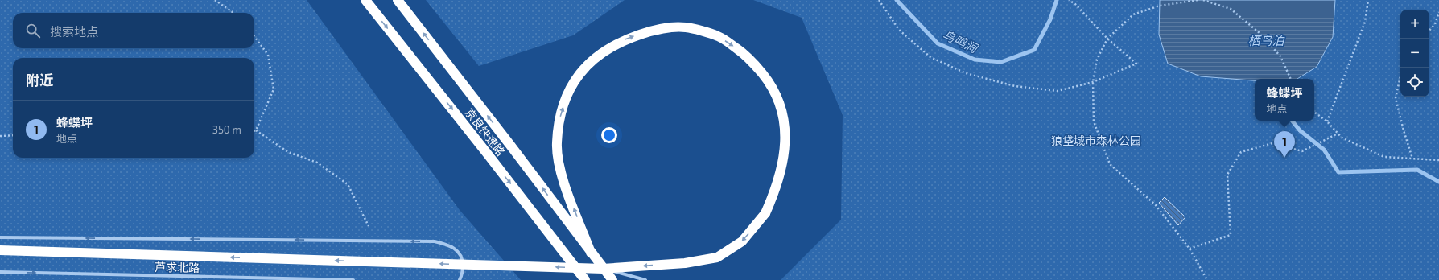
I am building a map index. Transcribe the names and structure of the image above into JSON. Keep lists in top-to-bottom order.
{
  "streets": {
    "highway": ["京良快速路"],
    "street": ["芦求北路"]
  },
  "one_way": ["芦求北路"],
  "water": ["栖鸟泊", "鸟鸣涧"],
  "parks": ["狼垡城市森林公园"],
  "page": {
    "map_buttons": ["+", "−"],
    "search": "搜索地点",
    "heading": "附近",
    "popup": ["蜂蝶坪", "地点"],
    "list": [
      {
        "mark": "1",
        "name": "蜂蝶坪",
        "note": "地点",
        "value": "350 m"
      }
    ],
    "pins": "1"
  }
}
